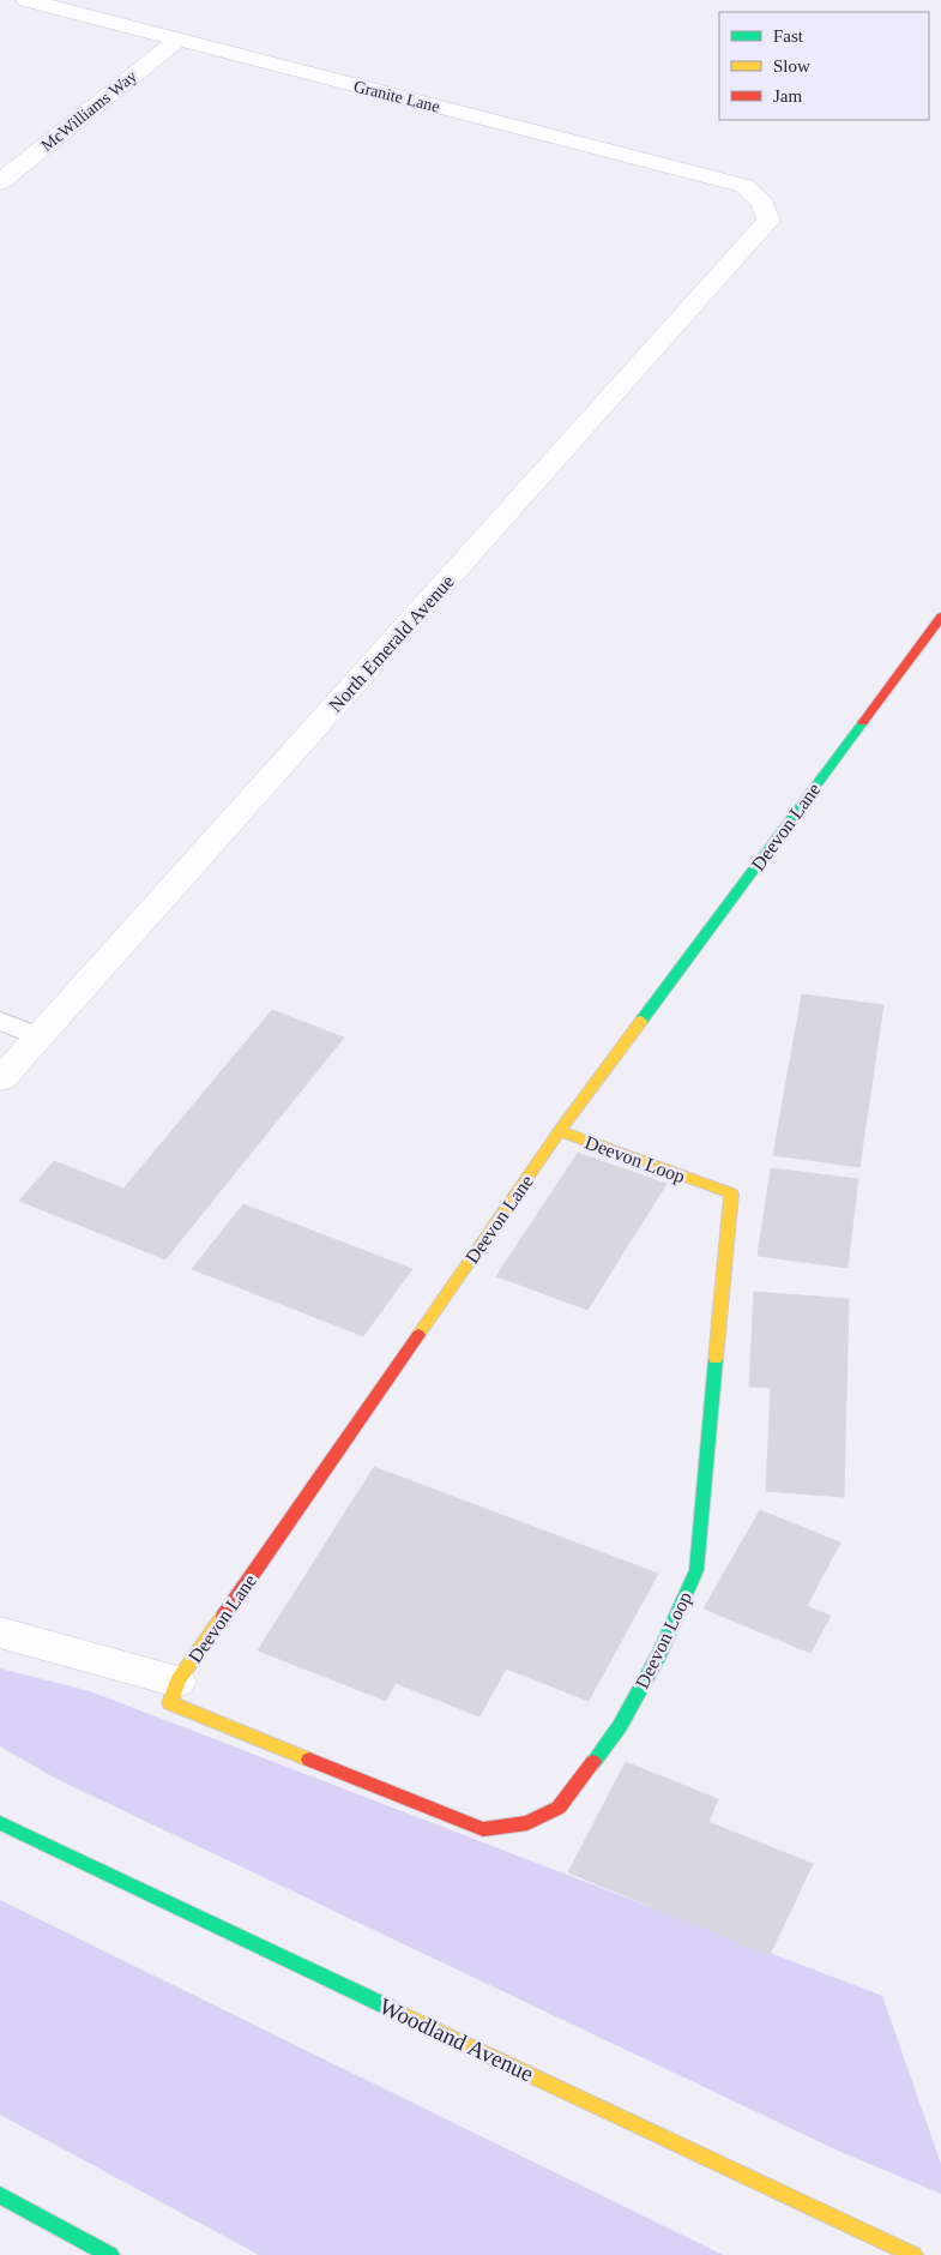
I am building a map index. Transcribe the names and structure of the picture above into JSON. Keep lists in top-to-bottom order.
{
  "streets": {
    "street": [
      "Granite Lane",
      "McWilliams Way",
      "North Emerald Avenue",
      "Deevon Lane",
      "Deevon Loop",
      "Woodland Avenue"
    ]
  },
  "crossings": [
    ["Granite Lane", "McWilliams Way"],
    ["Granite Lane", "North Emerald Avenue"],
    ["Deevon Lane", "Deevon Loop"]
  ],
  "legend": ["Fast", "Slow", "Jam"]
}
